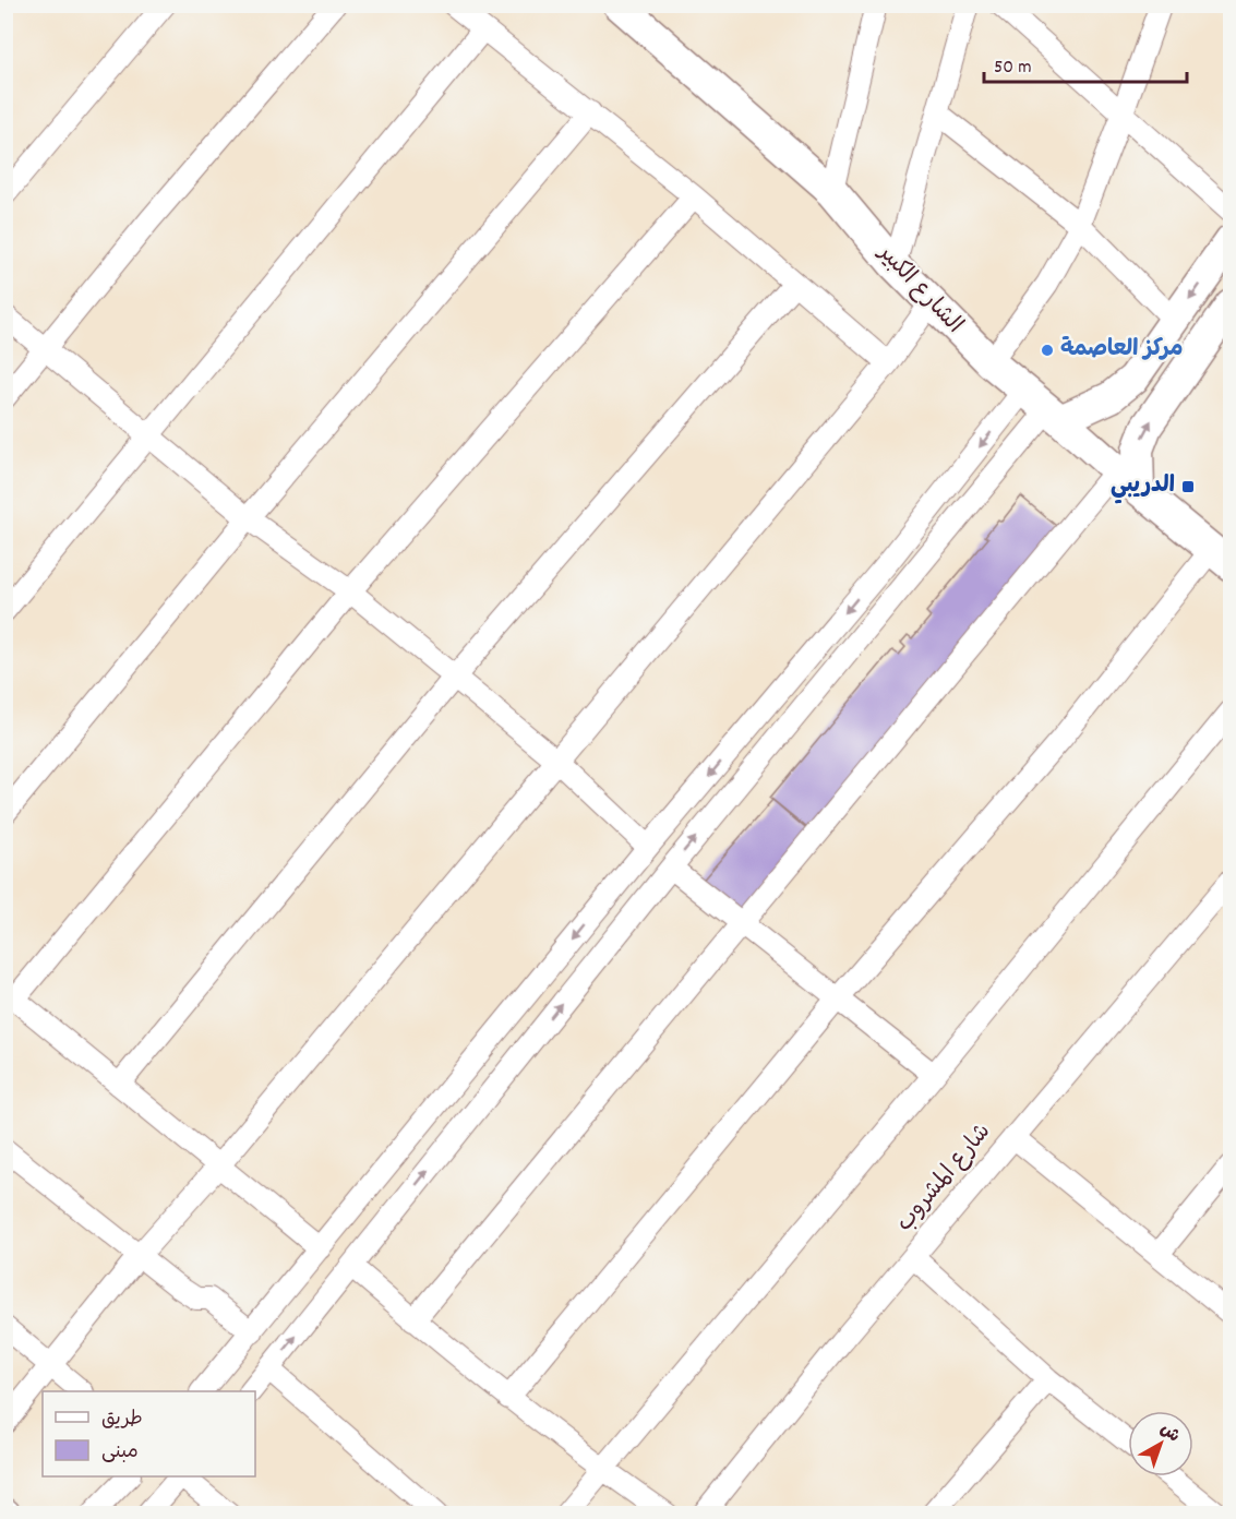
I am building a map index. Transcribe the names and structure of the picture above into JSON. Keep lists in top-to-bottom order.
{
  "streets": {
    "street": ["الشارع الكبير", "شارع المشروب"]
  },
  "places": {
    "other": ["مركز العاصمة"],
    "transit": ["الدريبي"]
  },
  "legend": ["طريق", "مبنى"],
  "scale_bar": "50 m",
  "north": "top right"
}
